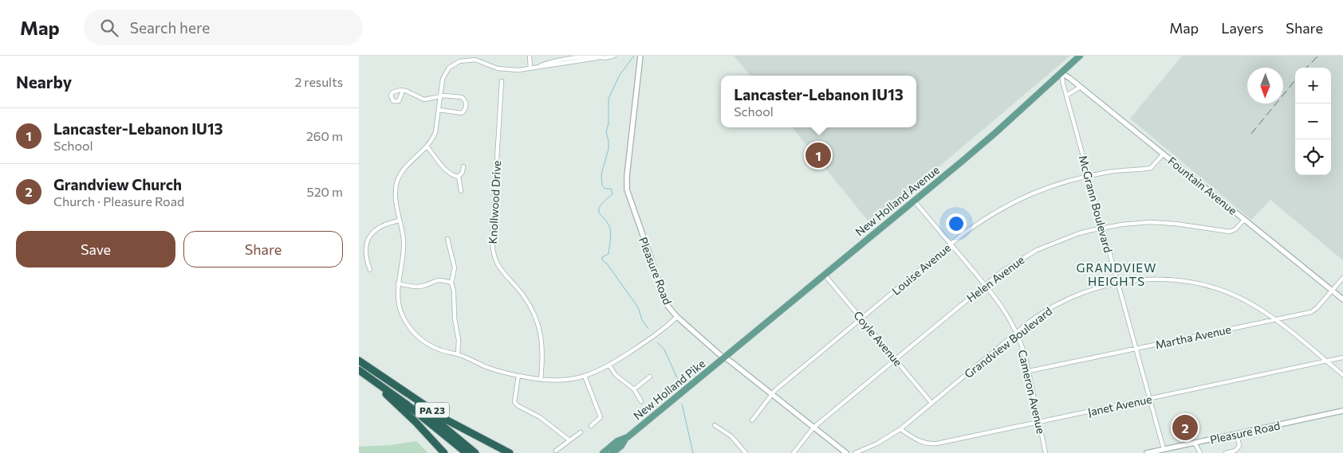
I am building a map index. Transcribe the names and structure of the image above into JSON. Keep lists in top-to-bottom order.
{
  "streets": {
    "highway": ["PA 23"],
    "main road": ["New Holland Avenue", "New Holland Pike"],
    "street": [
      "Fountain Avenue",
      "Knollwood Drive",
      "McGrann Boulevard",
      "Louise Avenue",
      "Pleasure Road",
      "Helen Avenue",
      "Martha Avenue",
      "Coyle Avenue",
      "Grandview Boulevard",
      "Cameron Avenue",
      "Janet Avenue"
    ]
  },
  "crossings": [
    ["Fountain Avenue", "New Holland Avenue"],
    ["Fountain Avenue", "McGrann Boulevard"],
    ["Fountain Avenue", "Louise Avenue"],
    ["Fountain Avenue", "Helen Avenue"],
    ["Fountain Avenue", "Martha Avenue"],
    ["New Holland Avenue", "McGrann Boulevard"],
    ["New Holland Avenue", "Pleasure Road"],
    ["New Holland Avenue", "Coyle Avenue"],
    ["New Holland Avenue", "New Holland Pike"],
    ["New Holland Avenue", "Cameron Avenue"],
    ["McGrann Boulevard", "Louise Avenue"],
    ["McGrann Boulevard", "Pleasure Road"],
    ["McGrann Boulevard", "Helen Avenue"],
    ["McGrann Boulevard", "Martha Avenue"],
    ["McGrann Boulevard", "Grandview Boulevard"],
    ["McGrann Boulevard", "Janet Avenue"],
    ["Louise Avenue", "Pleasure Road"],
    ["Louise Avenue", "Coyle Avenue"],
    ["Louise Avenue", "Cameron Avenue"],
    ["Pleasure Road", "Helen Avenue"],
    ["Pleasure Road", "New Holland Pike"],
    ["Helen Avenue", "Coyle Avenue"],
    ["Helen Avenue", "Cameron Avenue"],
    ["Martha Avenue", "Grandview Boulevard"],
    ["Martha Avenue", "Cameron Avenue"],
    ["Coyle Avenue", "Grandview Boulevard"],
    ["Grandview Boulevard", "Cameron Avenue"],
    ["Grandview Boulevard", "Janet Avenue"],
    ["Cameron Avenue", "Janet Avenue"]
  ],
  "districts": ["GRANDVIEW HEIGHTS"],
  "north": "bottom",
  "page": {
    "header": "Map",
    "search": "Search here",
    "nav": ["Map", "Layers", "Share"],
    "heading": ["Nearby", "2 results"],
    "map_buttons": ["+", "−"],
    "popup": ["Lancaster-Lebanon IU13", "School"],
    "list": [
      {
        "mark": "1",
        "name": "Lancaster-Lebanon IU13",
        "note": "School",
        "value": "260 m"
      },
      {
        "mark": "2",
        "name": "Grandview Church",
        "note": "Church · Pleasure Road",
        "value": "520 m"
      }
    ],
    "pins": ["1", "2"],
    "buttons": ["Save", "Share"]
  }
}
